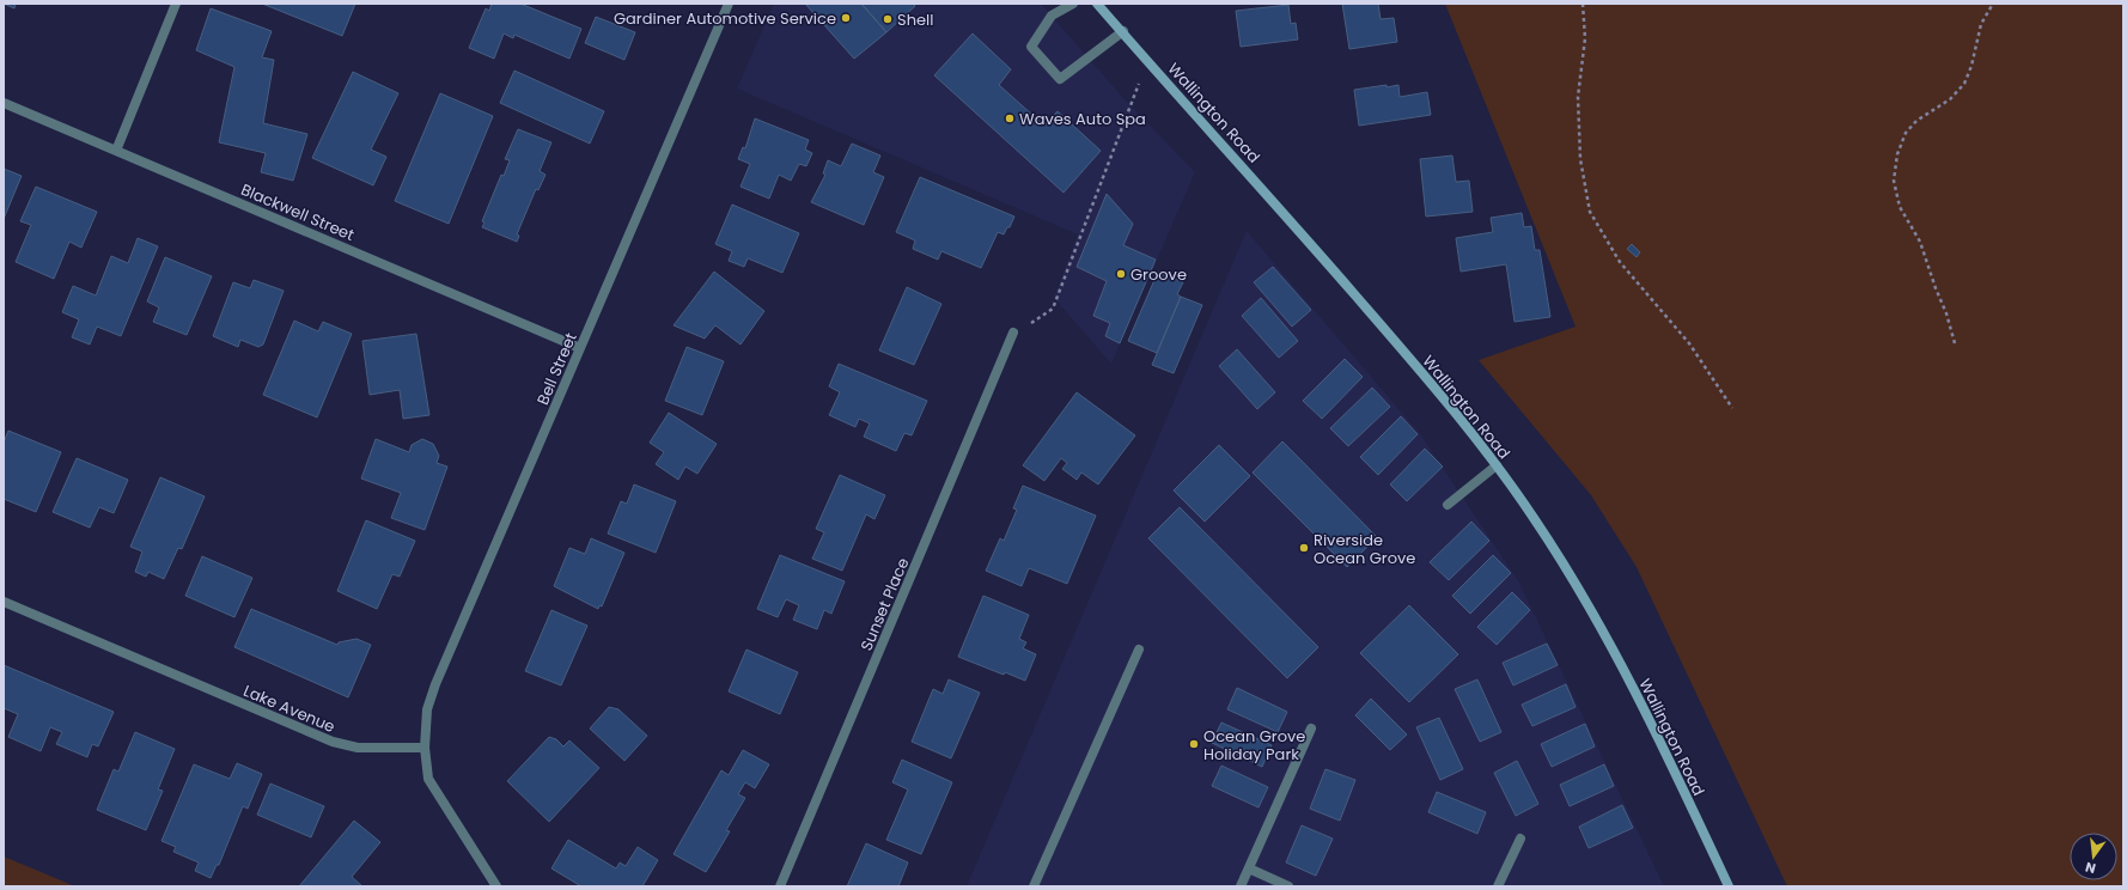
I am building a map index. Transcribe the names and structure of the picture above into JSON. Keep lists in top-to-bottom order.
{
  "streets": {
    "street": [
      "Wallington Road",
      "Blackwell Street",
      "Bell Street",
      "Sunset Place",
      "Lake Avenue"
    ]
  },
  "crossings": [
    ["Blackwell Street", "Bell Street"],
    ["Bell Street", "Lake Avenue"]
  ],
  "places": [
    "Gardiner Automotive Service",
    "Shell",
    "Waves Auto Spa",
    "Groove",
    "Riverside Ocean Grove",
    "Ocean Grove Holiday Park"
  ],
  "north": "bottom"
}
